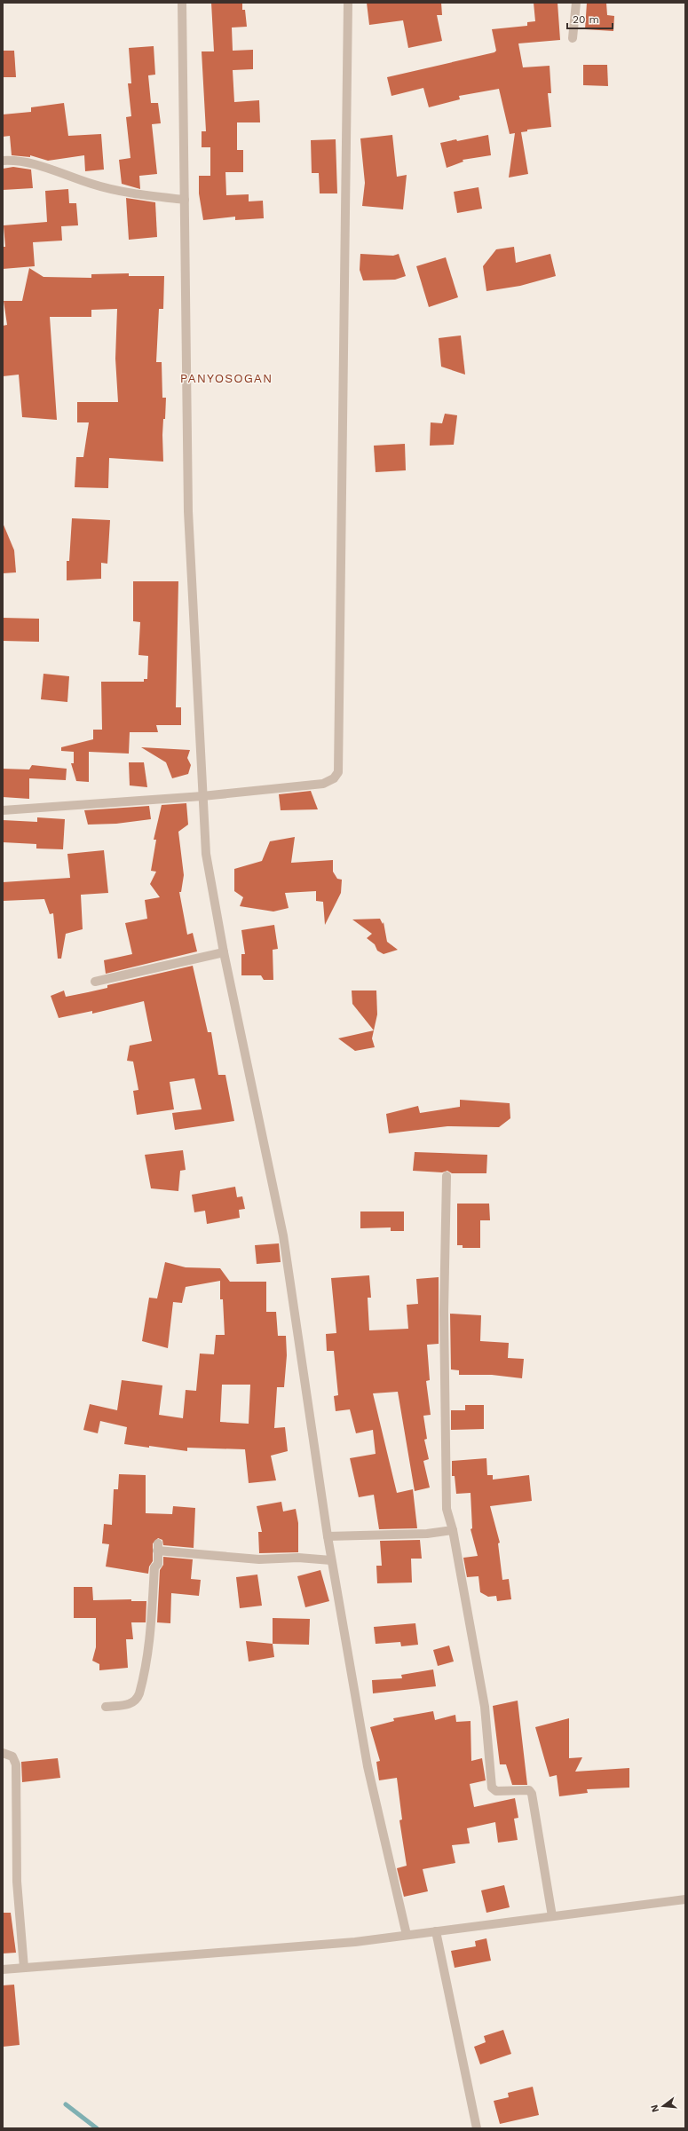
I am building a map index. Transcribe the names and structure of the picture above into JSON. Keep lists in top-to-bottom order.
{
  "districts": ["PANYOSOGAN"],
  "scale_bar": "20 m",
  "north": "left"
}
